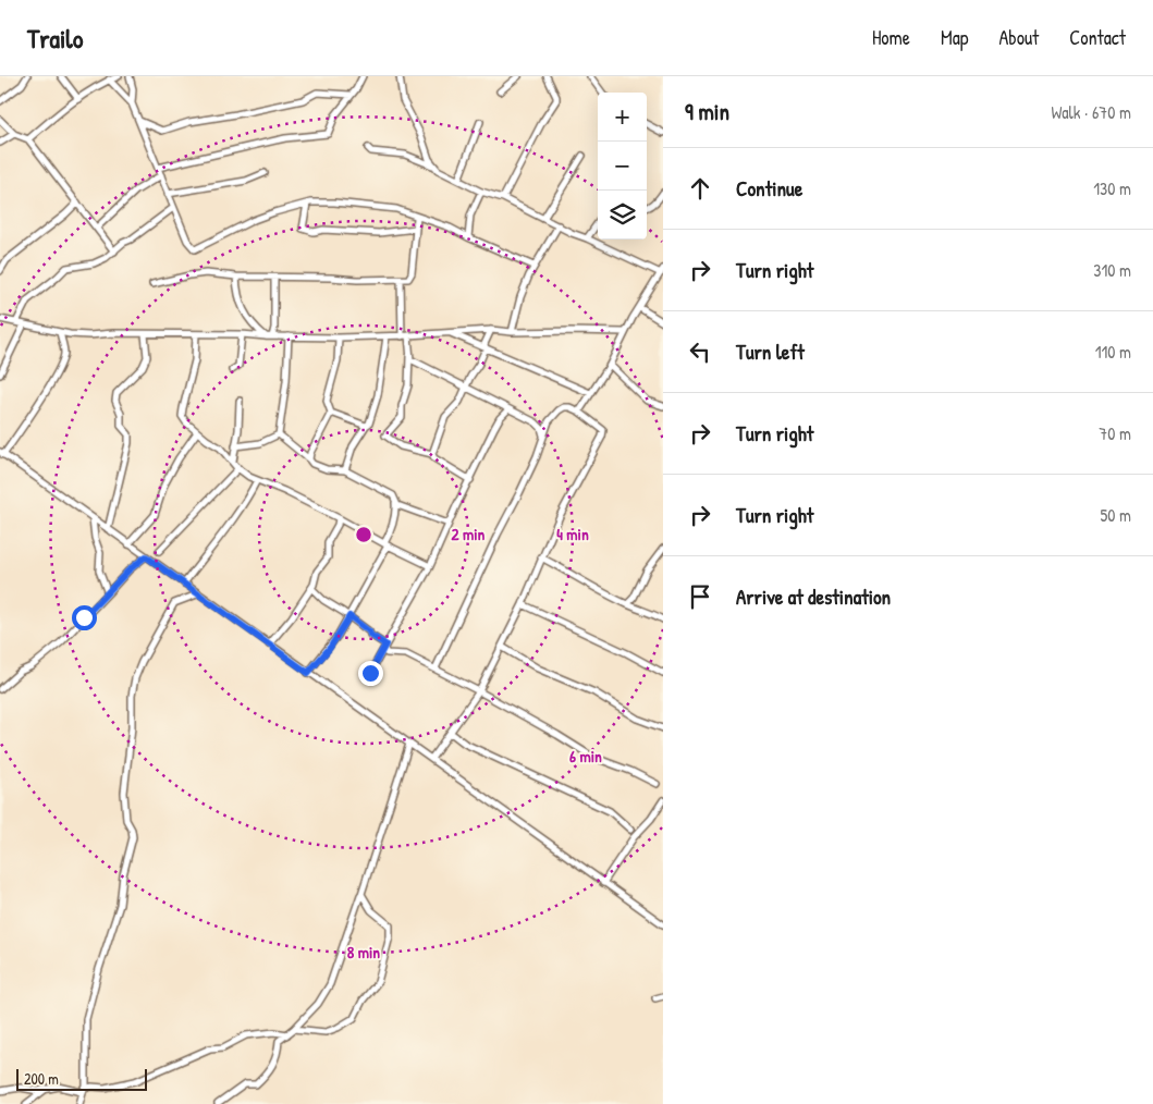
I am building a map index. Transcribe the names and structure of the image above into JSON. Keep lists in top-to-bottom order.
{
  "scale_bar": "200 m",
  "page": {
    "header": "Trailo",
    "nav": [
      "Home",
      "Map",
      "About",
      "Contact"
    ],
    "heading": ["9 min", "Walk · 670 m"],
    "map_buttons": ["+", "−"],
    "list": [
      ["Continue", "130 m"],
      ["Turn right", "310 m"],
      ["Turn left", "110 m"],
      ["Turn right", "70 m"],
      ["Turn right", "50 m"],
      "Arrive at destination"
    ],
    "scale": "200 m"
  },
  "rings": [
    "2 min",
    "4 min",
    "6 min",
    "8 min"
  ]
}
